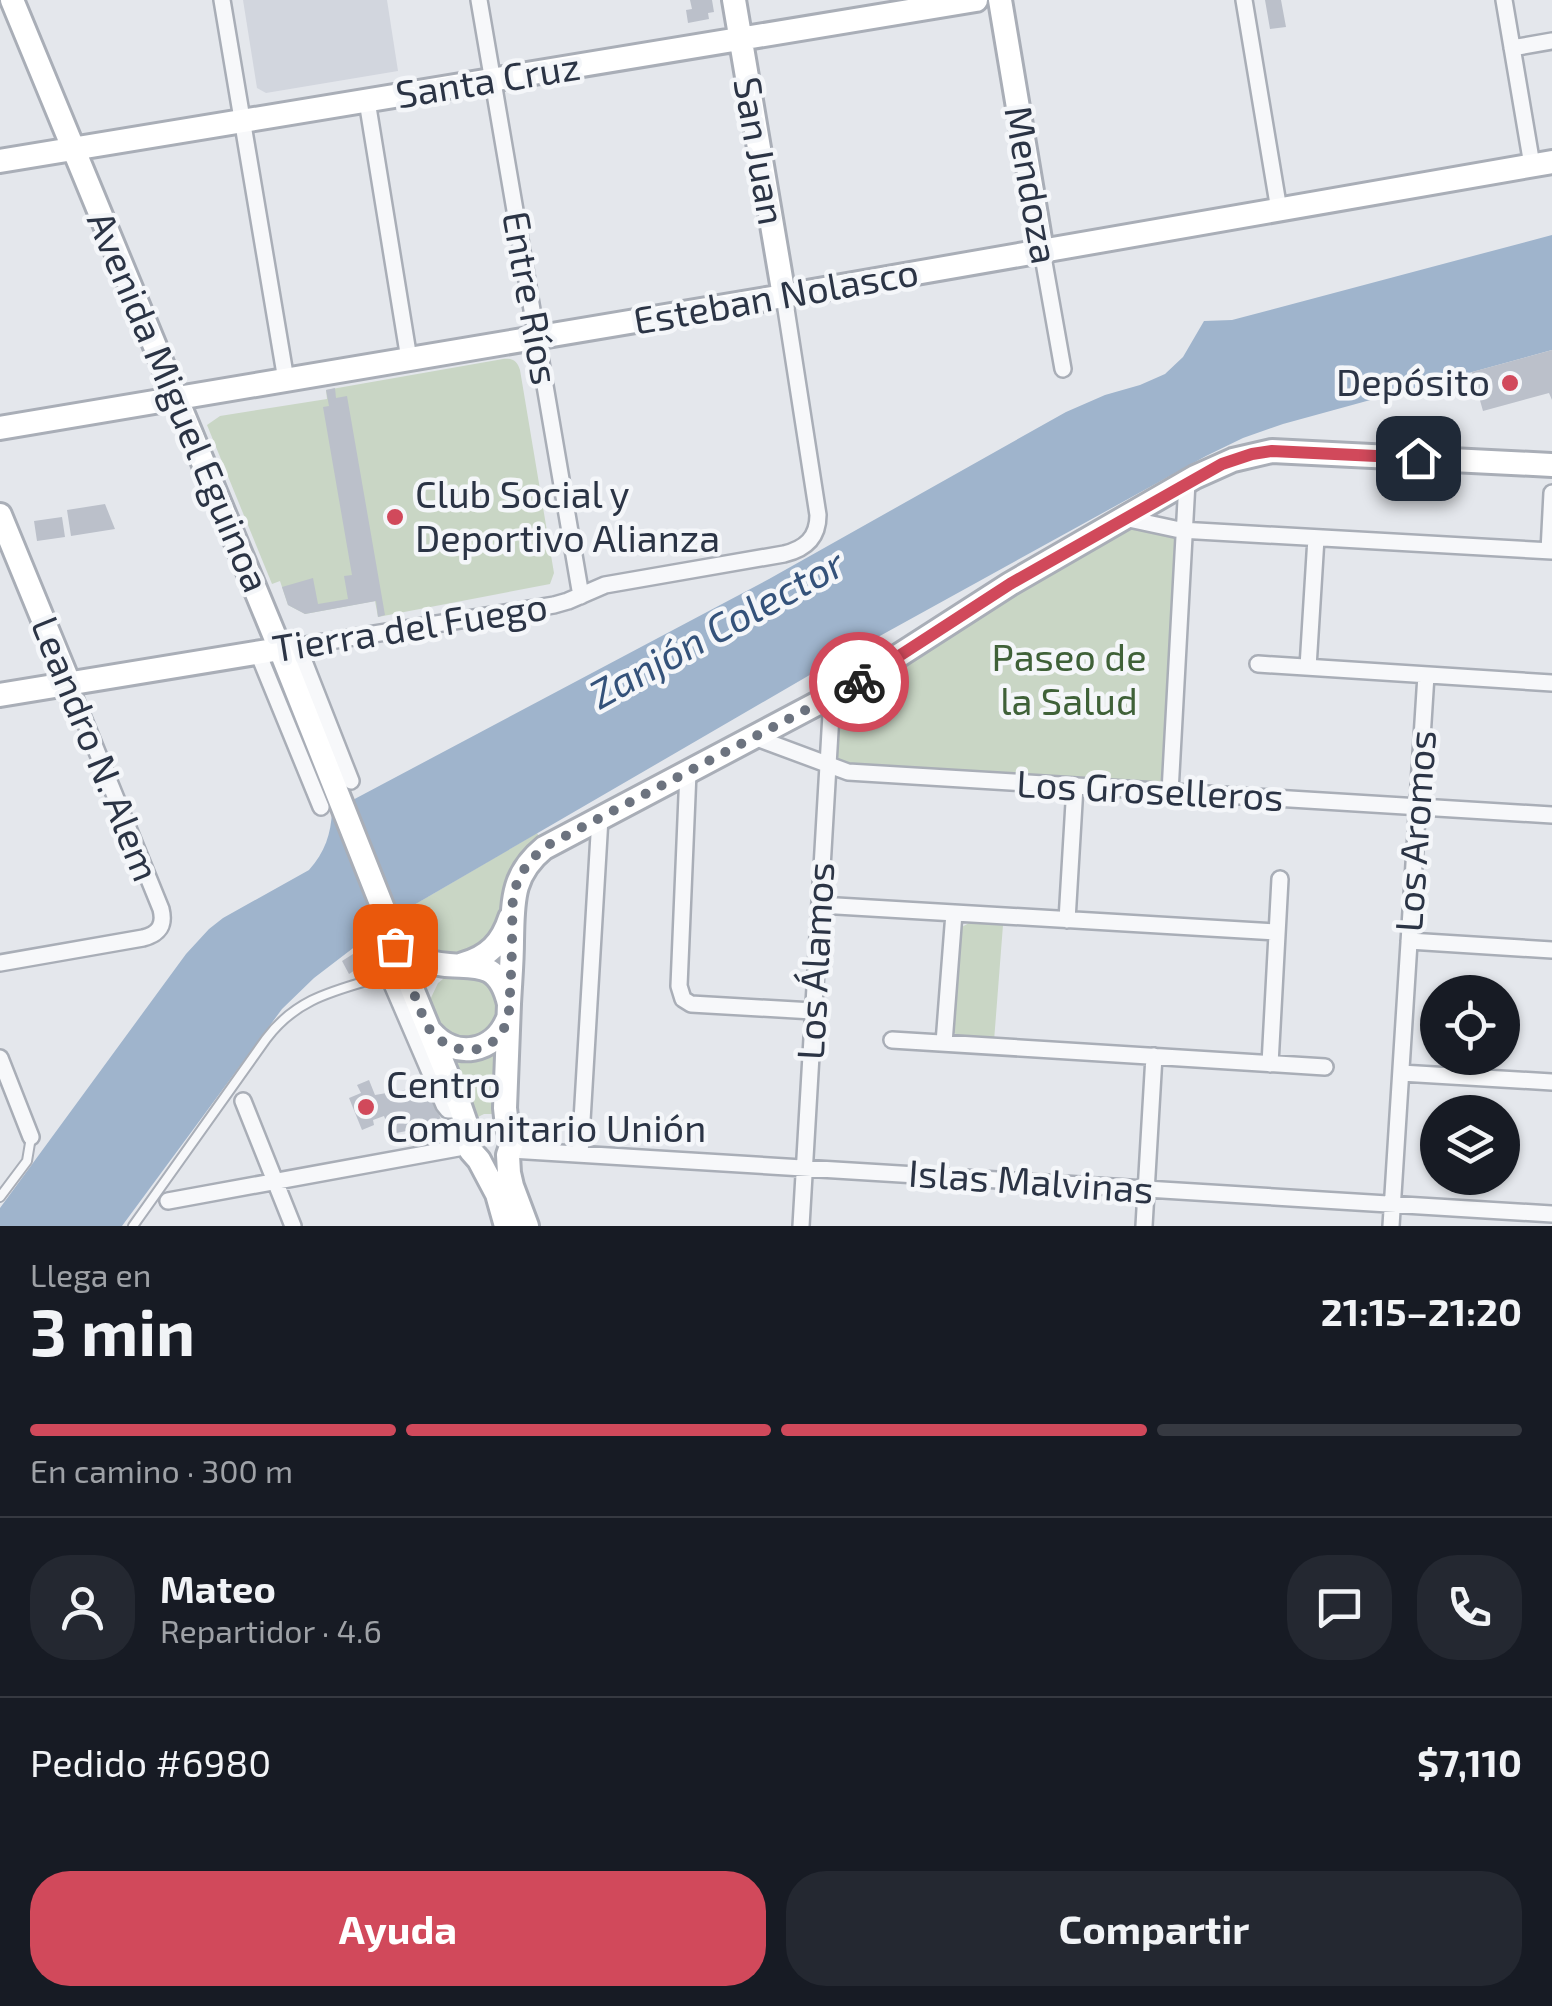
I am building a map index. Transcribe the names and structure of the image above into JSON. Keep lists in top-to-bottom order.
{
  "streets": {
    "main road": [
      "Santa Cruz",
      "San Juan",
      "Mendoza",
      "Esteban Nolasco",
      "Avenida Miguel Eguinoa",
      "Tierra del Fuego",
      "Leandro N. Alem"
    ],
    "street": [
      "Entre Ríos",
      "Los Groselleros",
      "Los Aromos",
      "Los Álamos",
      "Islas Malvinas"
    ]
  },
  "crossings": [
    ["Santa Cruz", "San Juan"],
    ["Santa Cruz", "Entre Ríos"],
    ["Santa Cruz", "Avenida Miguel Eguinoa"],
    ["San Juan", "Esteban Nolasco"],
    ["San Juan", "Tierra del Fuego"],
    ["Mendoza", "Esteban Nolasco"],
    ["Esteban Nolasco", "Entre Ríos"],
    ["Esteban Nolasco", "Avenida Miguel Eguinoa"],
    ["Entre Ríos", "Tierra del Fuego"],
    ["Avenida Miguel Eguinoa", "Tierra del Fuego"],
    ["Tierra del Fuego", "Leandro N. Alem"],
    ["Los Groselleros", "Los Aromos"],
    ["Los Groselleros", "Los Álamos"],
    ["Los Aromos", "Islas Malvinas"],
    ["Los Álamos", "Islas Malvinas"]
  ],
  "water": ["Zanjón Colector"],
  "parks": ["Paseo de la Salud"],
  "places": ["Depósito", "Club Social y Deportivo Alianza", "Centro Comunitario Unión"],
  "page": {
    "heading": ["3 min", "Llega en", "21:15–21:20"],
    "panel": [
      "Mateo",
      "Repartidor · 4.6",
      "Pedido #6980",
      "$7,110"
    ],
    "bar": "En camino · 300 m",
    "buttons": ["Ayuda", "Compartir"]
  }
}
